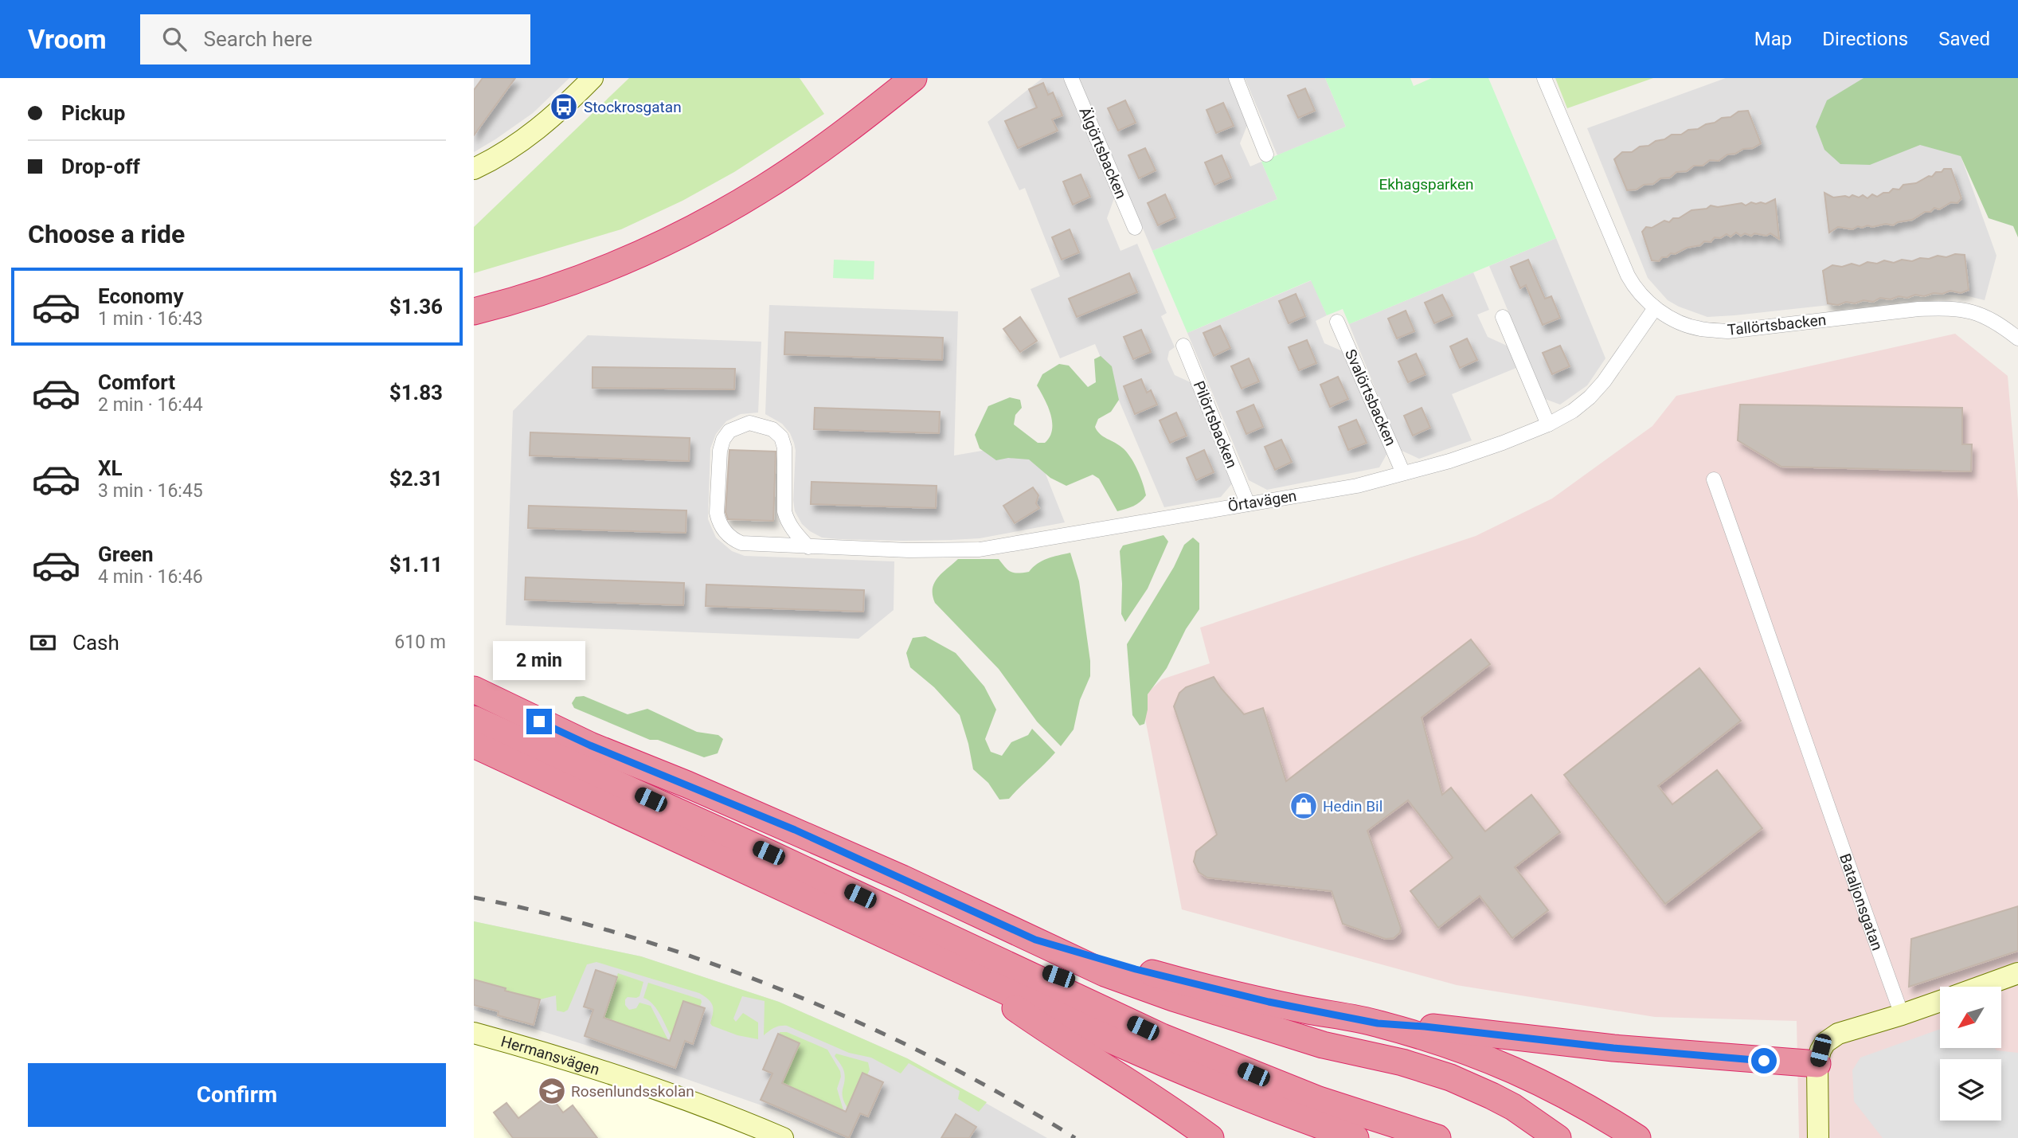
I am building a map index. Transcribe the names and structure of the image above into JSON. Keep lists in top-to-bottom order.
{
  "streets": {
    "street": [
      "Älgörtsbacken",
      "Tallörtsbacken",
      "Svalörtsbacken",
      "Pilörtsbacken",
      "Örtavägen",
      "Bataljonsgatan",
      "Hermansvägen"
    ]
  },
  "crossings": [
    ["Tallörtsbacken", "Örtavägen"],
    ["Svalörtsbacken", "Örtavägen"],
    ["Pilörtsbacken", "Örtavägen"]
  ],
  "parks": ["Ekhagsparken"],
  "places": {
    "bus stop": ["Stockrosgatan"],
    "shop": ["Hedin Bil"],
    "school or university": ["Rosenlundsskolan"]
  },
  "north": "bottom left",
  "page": {
    "header": "Vroom",
    "search": "Search here",
    "nav": ["Map", "Directions", "Saved"],
    "banner": ["Pickup", "Drop-off"],
    "heading": "Choose a ride",
    "list": [
      {
        "name": "Economy",
        "note": "1 min · 16:43",
        "value": "$1.36"
      },
      {
        "name": "Comfort",
        "note": "2 min · 16:44",
        "value": "$1.83"
      },
      {
        "name": "XL",
        "note": "3 min · 16:45",
        "value": "$2.31"
      },
      {
        "name": "Green",
        "note": "4 min · 16:46",
        "value": "$1.11"
      }
    ],
    "pay": ["Cash", "610 m"],
    "bubble": "2 min",
    "buttons": "Confirm"
  }
}
